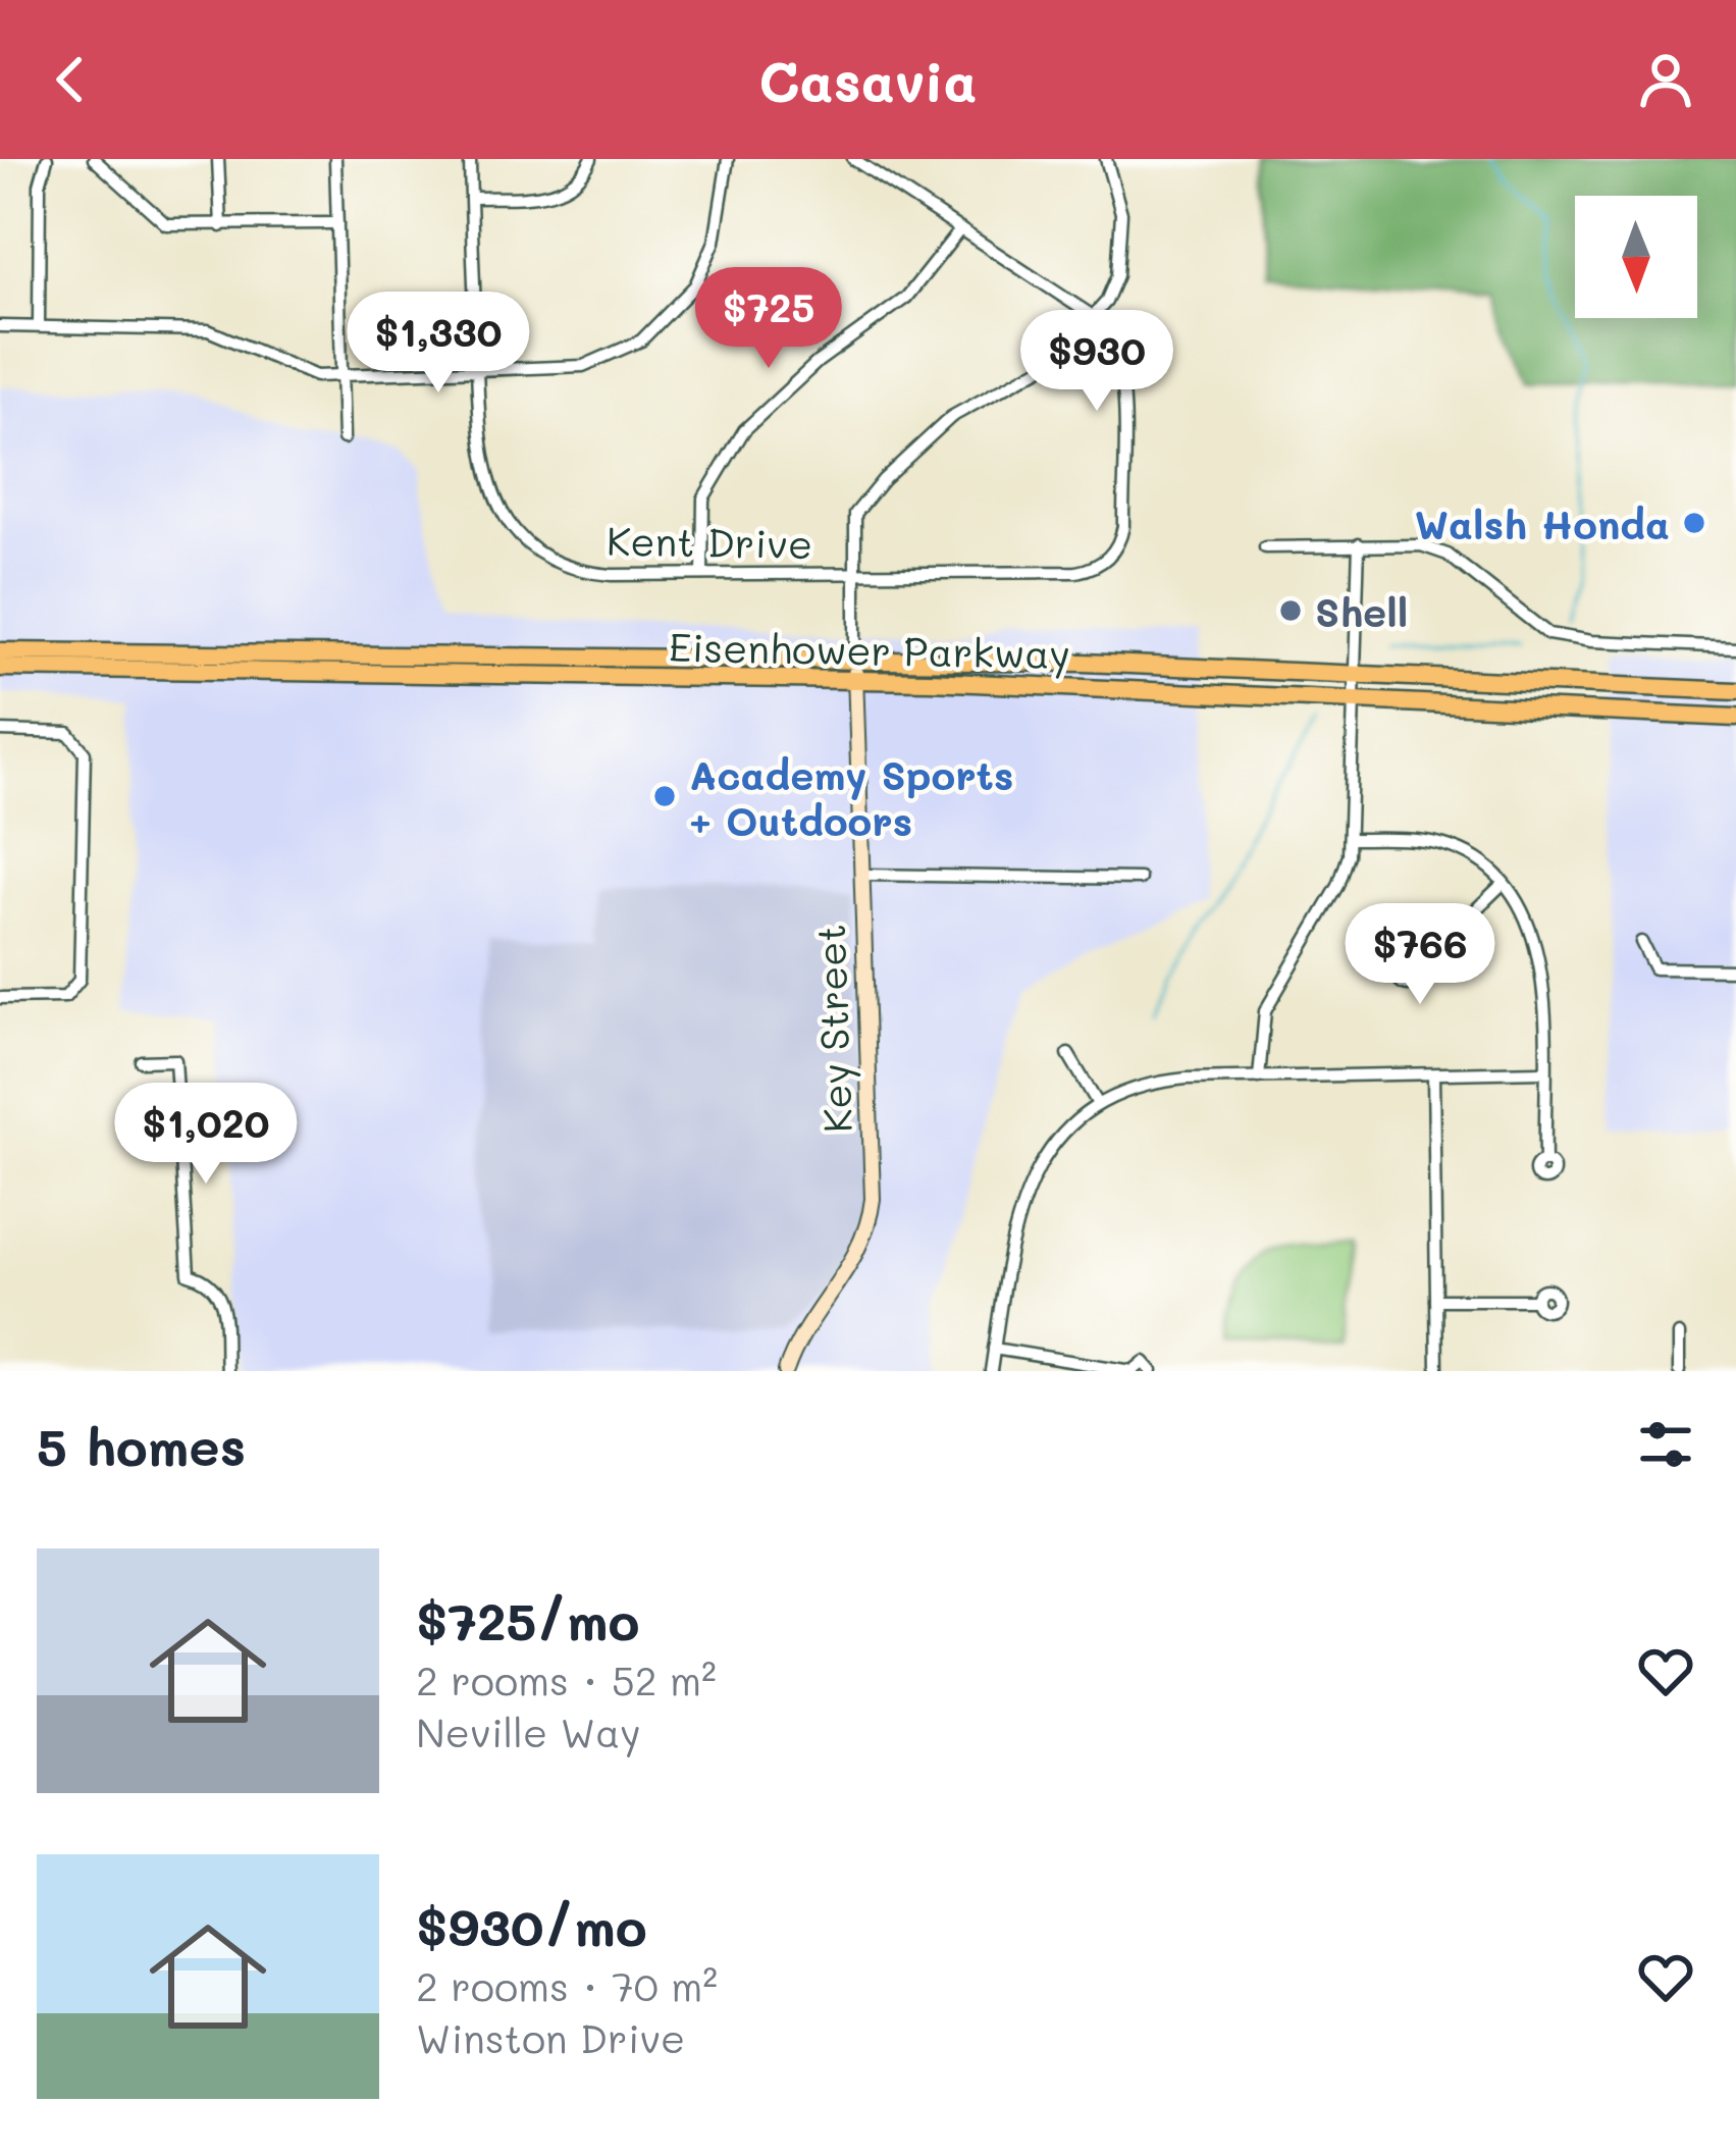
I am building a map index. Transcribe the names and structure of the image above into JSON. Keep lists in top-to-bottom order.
{
  "streets": {
    "main road": ["Eisenhower Parkway"],
    "street": ["Kent Drive", "Key Street"]
  },
  "crossings": [
    ["Eisenhower Parkway", "Key Street"]
  ],
  "places": ["Walsh Honda", "Shell", "Academy Sports + Outdoors"],
  "north": "bottom",
  "page": {
    "header": "Casavia",
    "price": [
      "$725",
      "$1,330",
      "$930",
      "$766",
      "$1,020"
    ],
    "heading": "5 homes",
    "list": [
      {
        "name": "$725/mo",
        "note": "2 rooms · 52 m² · Neville Way"
      },
      {
        "name": "$930/mo",
        "note": "2 rooms · 70 m² · Winston Drive"
      }
    ]
  }
}
